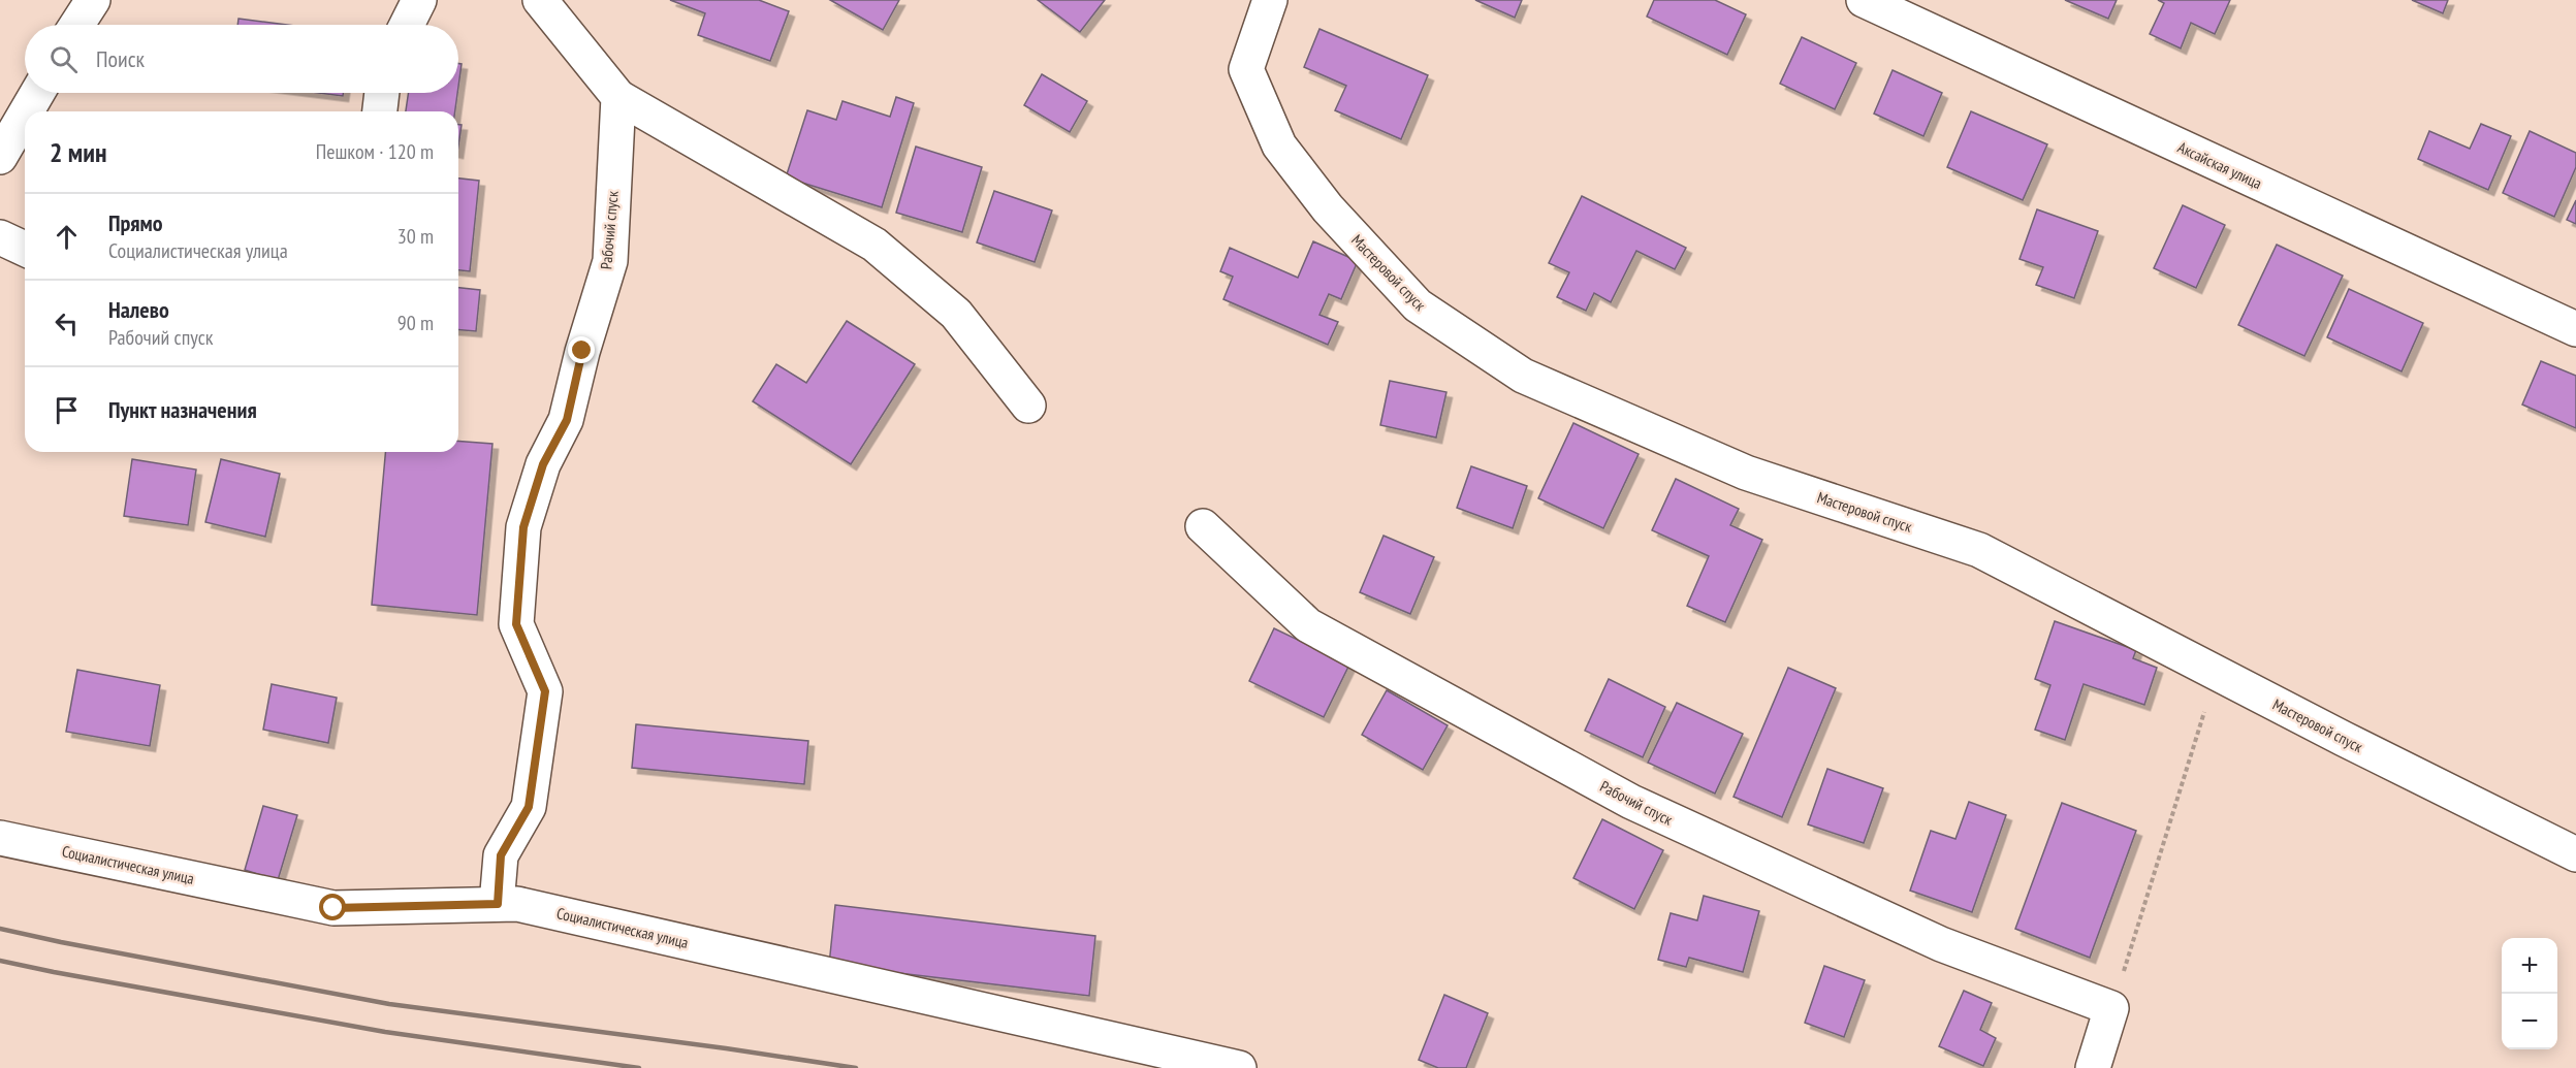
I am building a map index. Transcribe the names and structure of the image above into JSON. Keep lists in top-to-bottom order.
{
  "streets": {
    "street": [
      "Аксайская улица",
      "Рабочий спуск",
      "Мастеровой спуск",
      "Социалистическая улица"
    ]
  },
  "crossings": [
    ["Рабочий спуск", "Социалистическая улица"]
  ],
  "page": {
    "search": "Поиск",
    "heading": ["2 мин", "Пешком · 120 m"],
    "list": [
      ["Прямо", "Социалистическая улица", "30 m"],
      ["Налево", "Рабочий спуск", "90 m"],
      "Пункт назначения"
    ],
    "map_buttons": ["+", "−"]
  }
}
